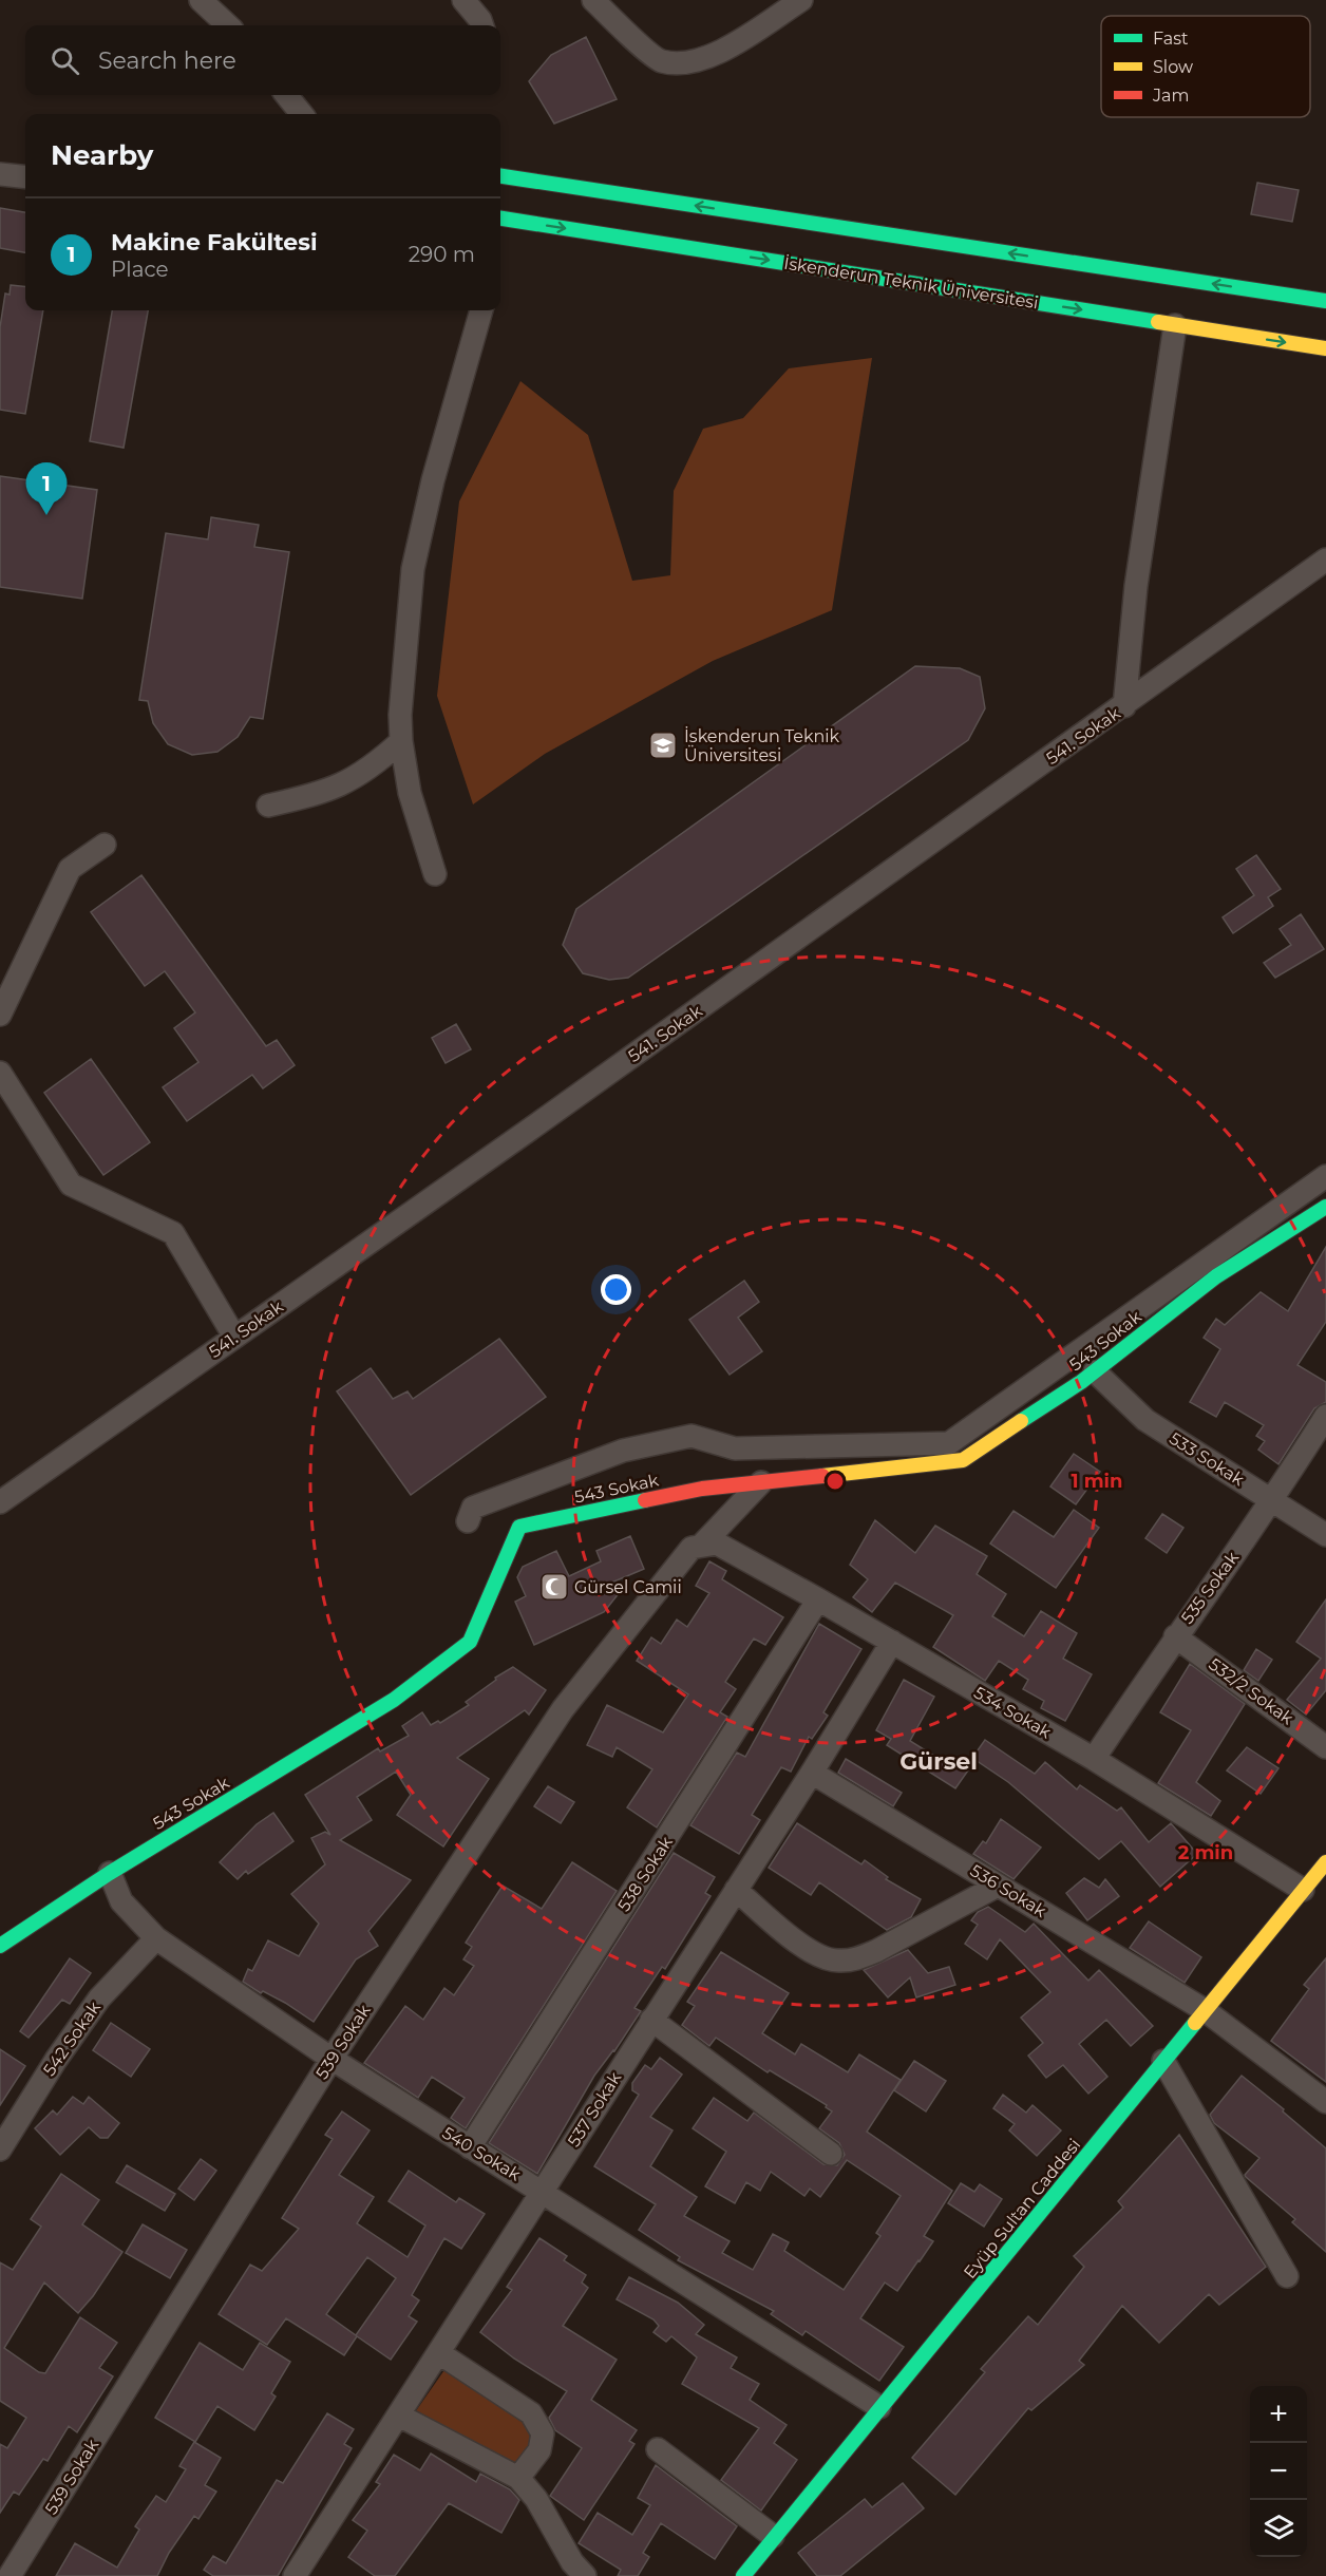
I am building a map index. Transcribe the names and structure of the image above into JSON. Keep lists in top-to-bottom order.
{
  "streets": {
    "street": [
      "İskenderun Teknik Üniversitesi",
      "541. Sokak",
      "543 Sokak",
      "533 Sokak",
      "535 Sokak",
      "532/2 Sokak",
      "534 Sokak",
      "538 Sokak",
      "536 Sokak",
      "542 Sokak",
      "539 Sokak",
      "537 Sokak",
      "540 Sokak",
      "Eyüp Sultan Caddesi"
    ]
  },
  "crossings": [
    ["543 Sokak", "533 Sokak"],
    ["543 Sokak", "539 Sokak"],
    ["543 Sokak", "540 Sokak"],
    ["533 Sokak", "535 Sokak"],
    ["535 Sokak", "532/2 Sokak"],
    ["535 Sokak", "534 Sokak"],
    ["534 Sokak", "538 Sokak"],
    ["534 Sokak", "539 Sokak"],
    ["534 Sokak", "537 Sokak"],
    ["534 Sokak", "Eyüp Sultan Caddesi"],
    ["538 Sokak", "540 Sokak"],
    ["536 Sokak", "537 Sokak"],
    ["536 Sokak", "Eyüp Sultan Caddesi"],
    ["542 Sokak", "540 Sokak"],
    ["539 Sokak", "540 Sokak"],
    ["537 Sokak", "540 Sokak"],
    ["540 Sokak", "Eyüp Sultan Caddesi"]
  ],
  "districts": ["Gürsel"],
  "places": {
    "school or university": ["İskenderun Teknik Üniversitesi"],
    "mosque": ["Gürsel Camii"]
  },
  "legend": ["Fast", "Slow", "Jam"],
  "page": {
    "search": "Search here",
    "heading": "Nearby",
    "list": [
      {
        "mark": "1",
        "name": "Makine Fakültesi",
        "note": "Place",
        "value": "290 m"
      }
    ],
    "pins": "1",
    "map_buttons": ["+", "−"]
  },
  "rings": ["1 min", "2 min"]
}
